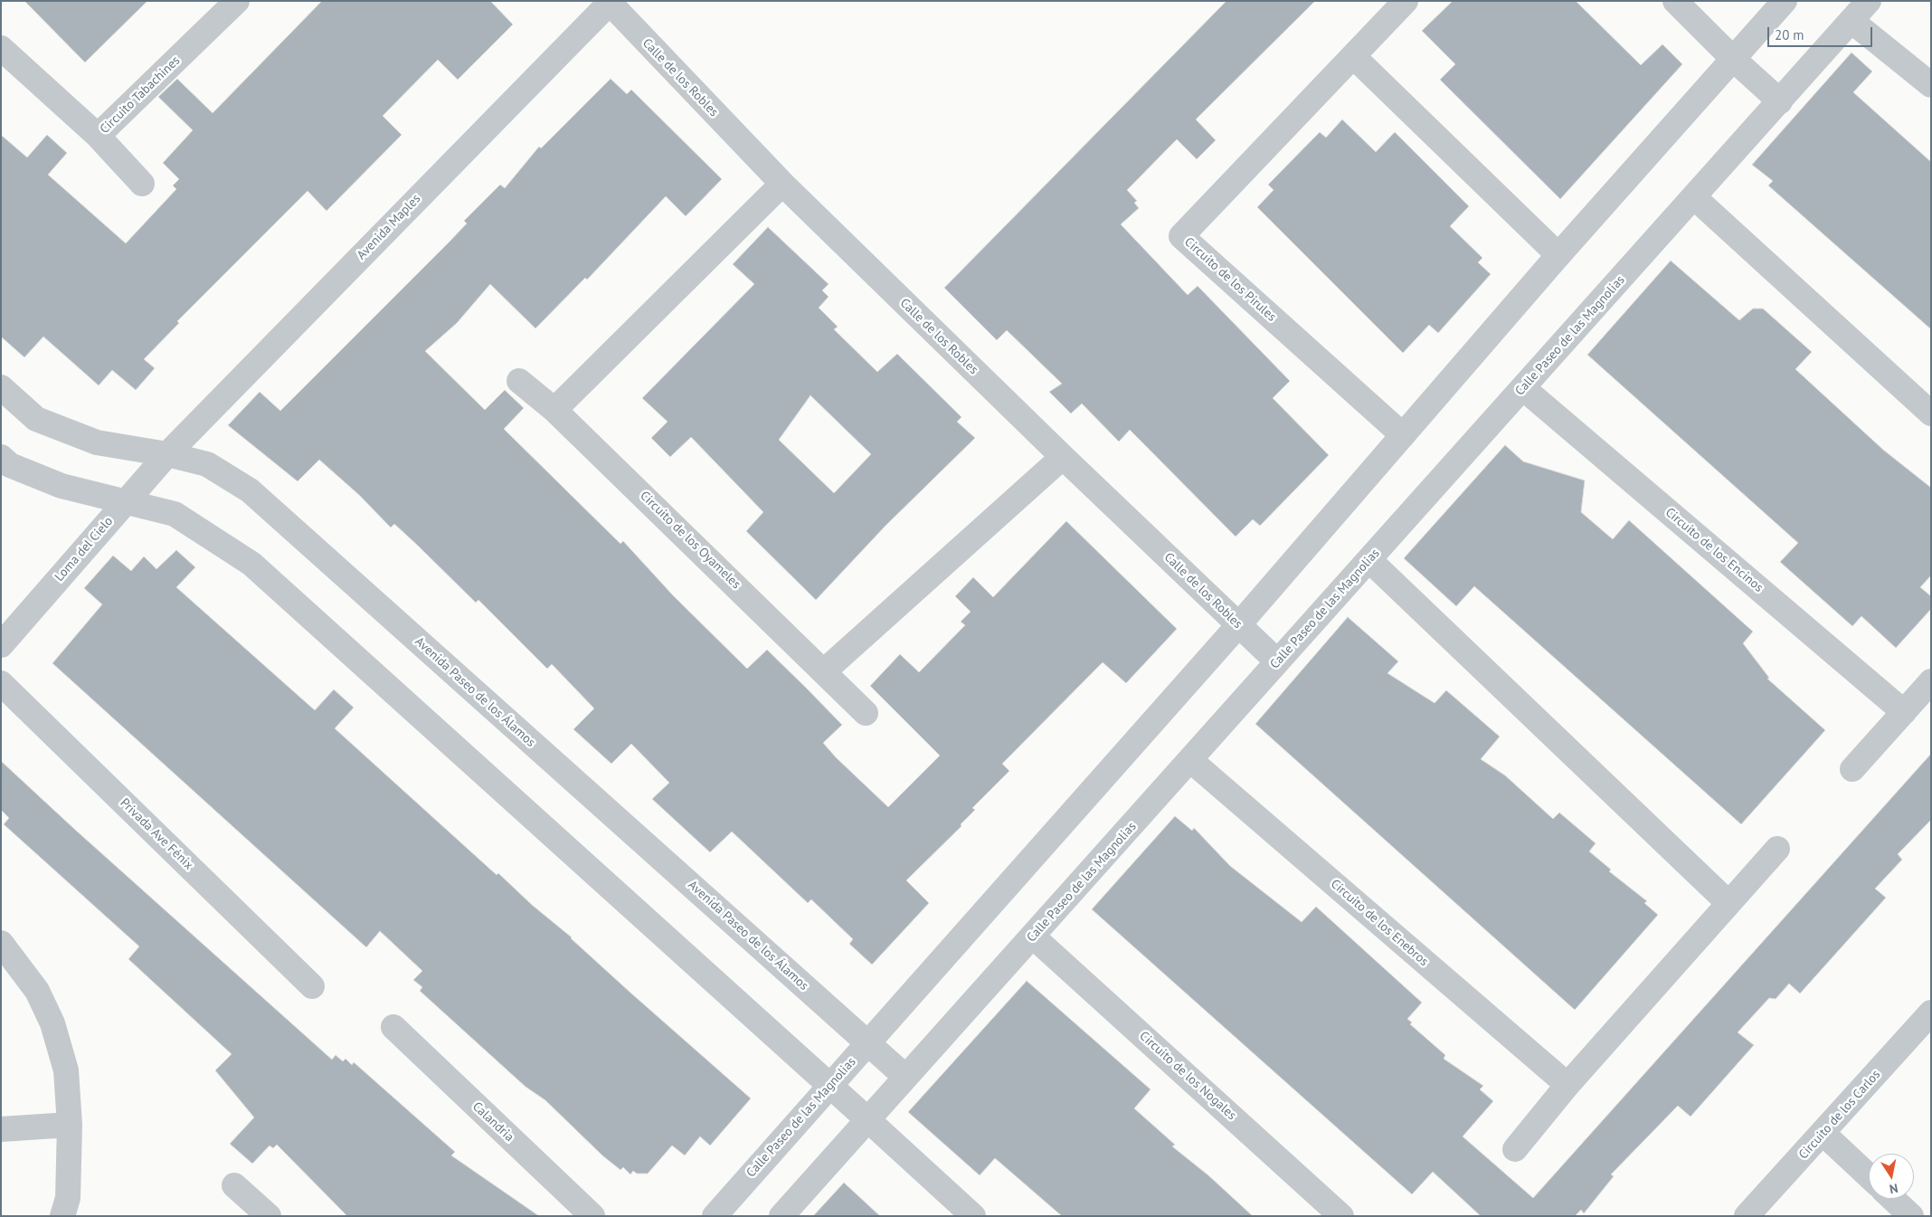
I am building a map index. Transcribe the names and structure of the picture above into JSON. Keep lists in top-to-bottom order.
{
  "streets": {
    "street": [
      "Calle de los Robles",
      "Circuito Tabachines",
      "Avenida Maples",
      "Circuito de los Pirules",
      "Calle Paseo de las Magnolias",
      "Circuito de los Oyameles",
      "Loma del Cielo",
      "Circuito de los Encinos",
      "Avenida Paseo de los Álamos",
      "Privada Ave Fénix",
      "Circuito de los Enebros",
      "Circuito de los Nogales",
      "Circuito de los Carlos",
      "Calandria"
    ]
  },
  "crossings": [
    ["Calle de los Robles", "Avenida Maples"],
    ["Calle de los Robles", "Calle Paseo de las Magnolias"],
    ["Avenida Maples", "Loma del Cielo"],
    ["Avenida Maples", "Avenida Paseo de los Álamos"],
    ["Circuito de los Pirules", "Calle Paseo de las Magnolias"],
    ["Calle Paseo de las Magnolias", "Circuito de los Encinos"],
    ["Calle Paseo de las Magnolias", "Avenida Paseo de los Álamos"],
    ["Calle Paseo de las Magnolias", "Circuito de los Enebros"],
    ["Calle Paseo de las Magnolias", "Circuito de los Nogales"],
    ["Loma del Cielo", "Avenida Paseo de los Álamos"]
  ],
  "scale_bar": "20 m",
  "north": "bottom"
}
